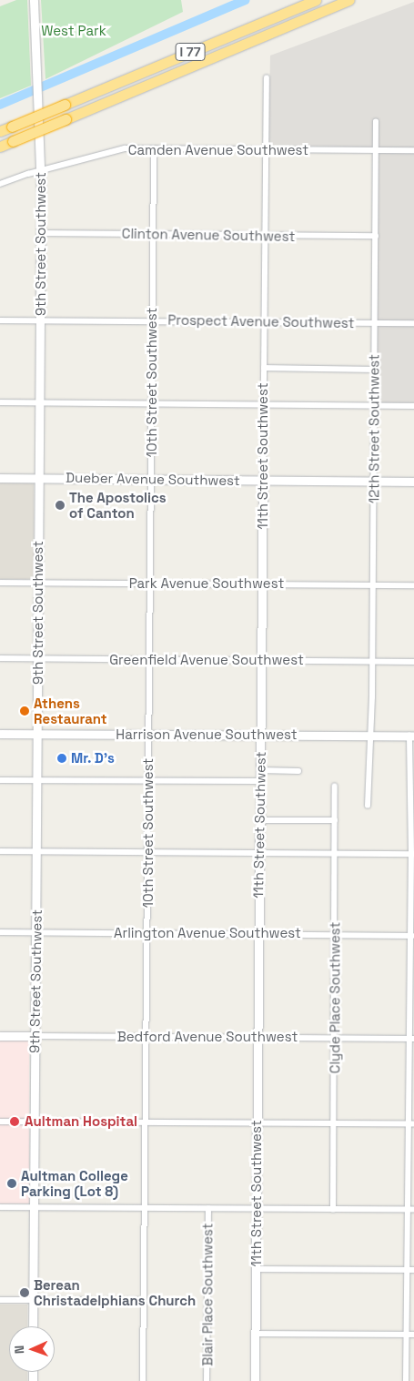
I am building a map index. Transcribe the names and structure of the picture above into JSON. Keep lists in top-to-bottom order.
{
  "streets": {
    "highway": ["I 77"],
    "street": [
      "Camden Avenue Southwest",
      "Clinton Avenue Southwest",
      "9th Street Southwest",
      "Prospect Avenue Southwest",
      "10th Street Southwest",
      "12th Street Southwest",
      "11th Street Southwest",
      "Dueber Avenue Southwest",
      "Park Avenue Southwest",
      "Greenfield Avenue Southwest",
      "Harrison Avenue Southwest",
      "Arlington Avenue Southwest",
      "Clyde Place Southwest",
      "Bedford Avenue Southwest",
      "Blair Place Southwest"
    ]
  },
  "crossings": [
    ["Camden Avenue Southwest", "9th Street Southwest"],
    ["Camden Avenue Southwest", "10th Street Southwest"],
    ["Camden Avenue Southwest", "12th Street Southwest"],
    ["Camden Avenue Southwest", "11th Street Southwest"],
    ["Clinton Avenue Southwest", "9th Street Southwest"],
    ["Clinton Avenue Southwest", "10th Street Southwest"],
    ["Clinton Avenue Southwest", "12th Street Southwest"],
    ["Clinton Avenue Southwest", "11th Street Southwest"],
    ["9th Street Southwest", "Prospect Avenue Southwest"],
    ["9th Street Southwest", "Dueber Avenue Southwest"],
    ["9th Street Southwest", "Park Avenue Southwest"],
    ["9th Street Southwest", "Greenfield Avenue Southwest"],
    ["9th Street Southwest", "Harrison Avenue Southwest"],
    ["9th Street Southwest", "Arlington Avenue Southwest"],
    ["9th Street Southwest", "Bedford Avenue Southwest"],
    ["Prospect Avenue Southwest", "10th Street Southwest"],
    ["Prospect Avenue Southwest", "12th Street Southwest"],
    ["Prospect Avenue Southwest", "11th Street Southwest"],
    ["10th Street Southwest", "Dueber Avenue Southwest"],
    ["10th Street Southwest", "Park Avenue Southwest"],
    ["10th Street Southwest", "Greenfield Avenue Southwest"],
    ["10th Street Southwest", "Harrison Avenue Southwest"],
    ["10th Street Southwest", "Arlington Avenue Southwest"],
    ["10th Street Southwest", "Bedford Avenue Southwest"],
    ["12th Street Southwest", "Dueber Avenue Southwest"],
    ["12th Street Southwest", "Park Avenue Southwest"],
    ["12th Street Southwest", "Greenfield Avenue Southwest"],
    ["12th Street Southwest", "Harrison Avenue Southwest"],
    ["11th Street Southwest", "Dueber Avenue Southwest"],
    ["11th Street Southwest", "Park Avenue Southwest"],
    ["11th Street Southwest", "Greenfield Avenue Southwest"],
    ["11th Street Southwest", "Harrison Avenue Southwest"],
    ["11th Street Southwest", "Arlington Avenue Southwest"],
    ["11th Street Southwest", "Bedford Avenue Southwest"],
    ["Arlington Avenue Southwest", "Clyde Place Southwest"],
    ["Clyde Place Southwest", "Bedford Avenue Southwest"]
  ],
  "parks": ["West Park"],
  "places": [
    "The Apostolics of Canton",
    "Athens Restaurant",
    "Mr. D's",
    "Aultman Hospital",
    "Aultman College Parking (Lot 8)",
    "Berean Christadelphians Church"
  ],
  "north": "left"
}
